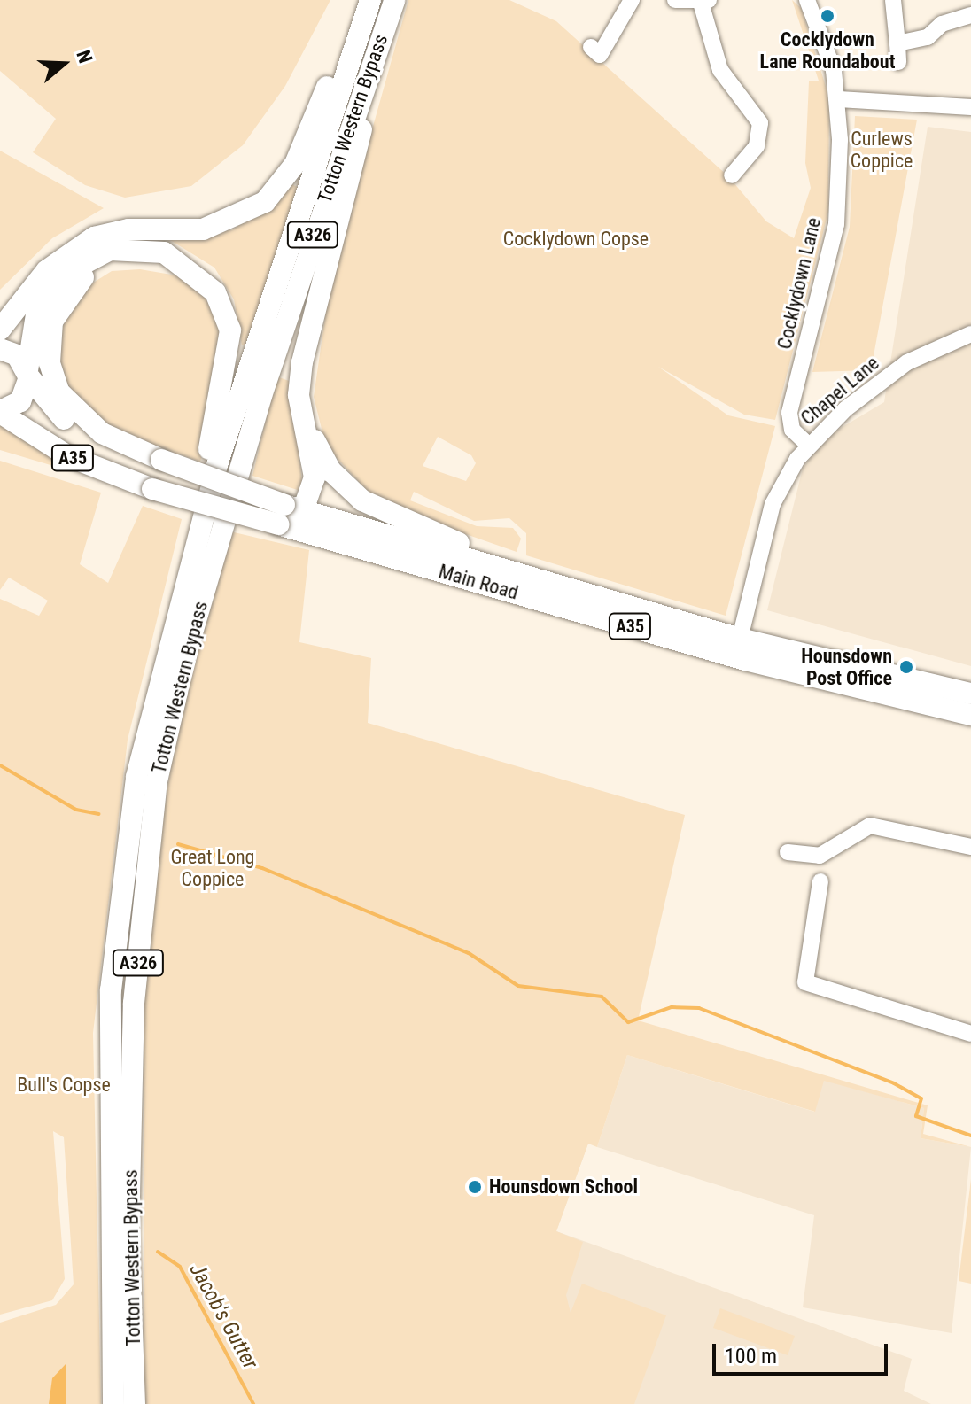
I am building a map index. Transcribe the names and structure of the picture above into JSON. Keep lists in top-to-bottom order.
{
  "streets": {
    "main road": [
      "Totton Western Bypass",
      "A326",
      "A35",
      "Main Road"
    ],
    "street": ["Cocklydown Lane", "Chapel Lane"]
  },
  "crossings": [
    ["Cocklydown Lane", "Chapel Lane"],
    ["Chapel Lane", "Main Road"]
  ],
  "water": ["Jacob's Gutter"],
  "parks": [
    "Curlews Coppice",
    "Cocklydown Copse",
    "Great Long Coppice",
    "Bull's Copse"
  ],
  "places": ["Cocklydown Lane Roundabout", "Hounsdown Post Office", "Hounsdown School"],
  "scale_bar": "100 m",
  "north": "right"
}
